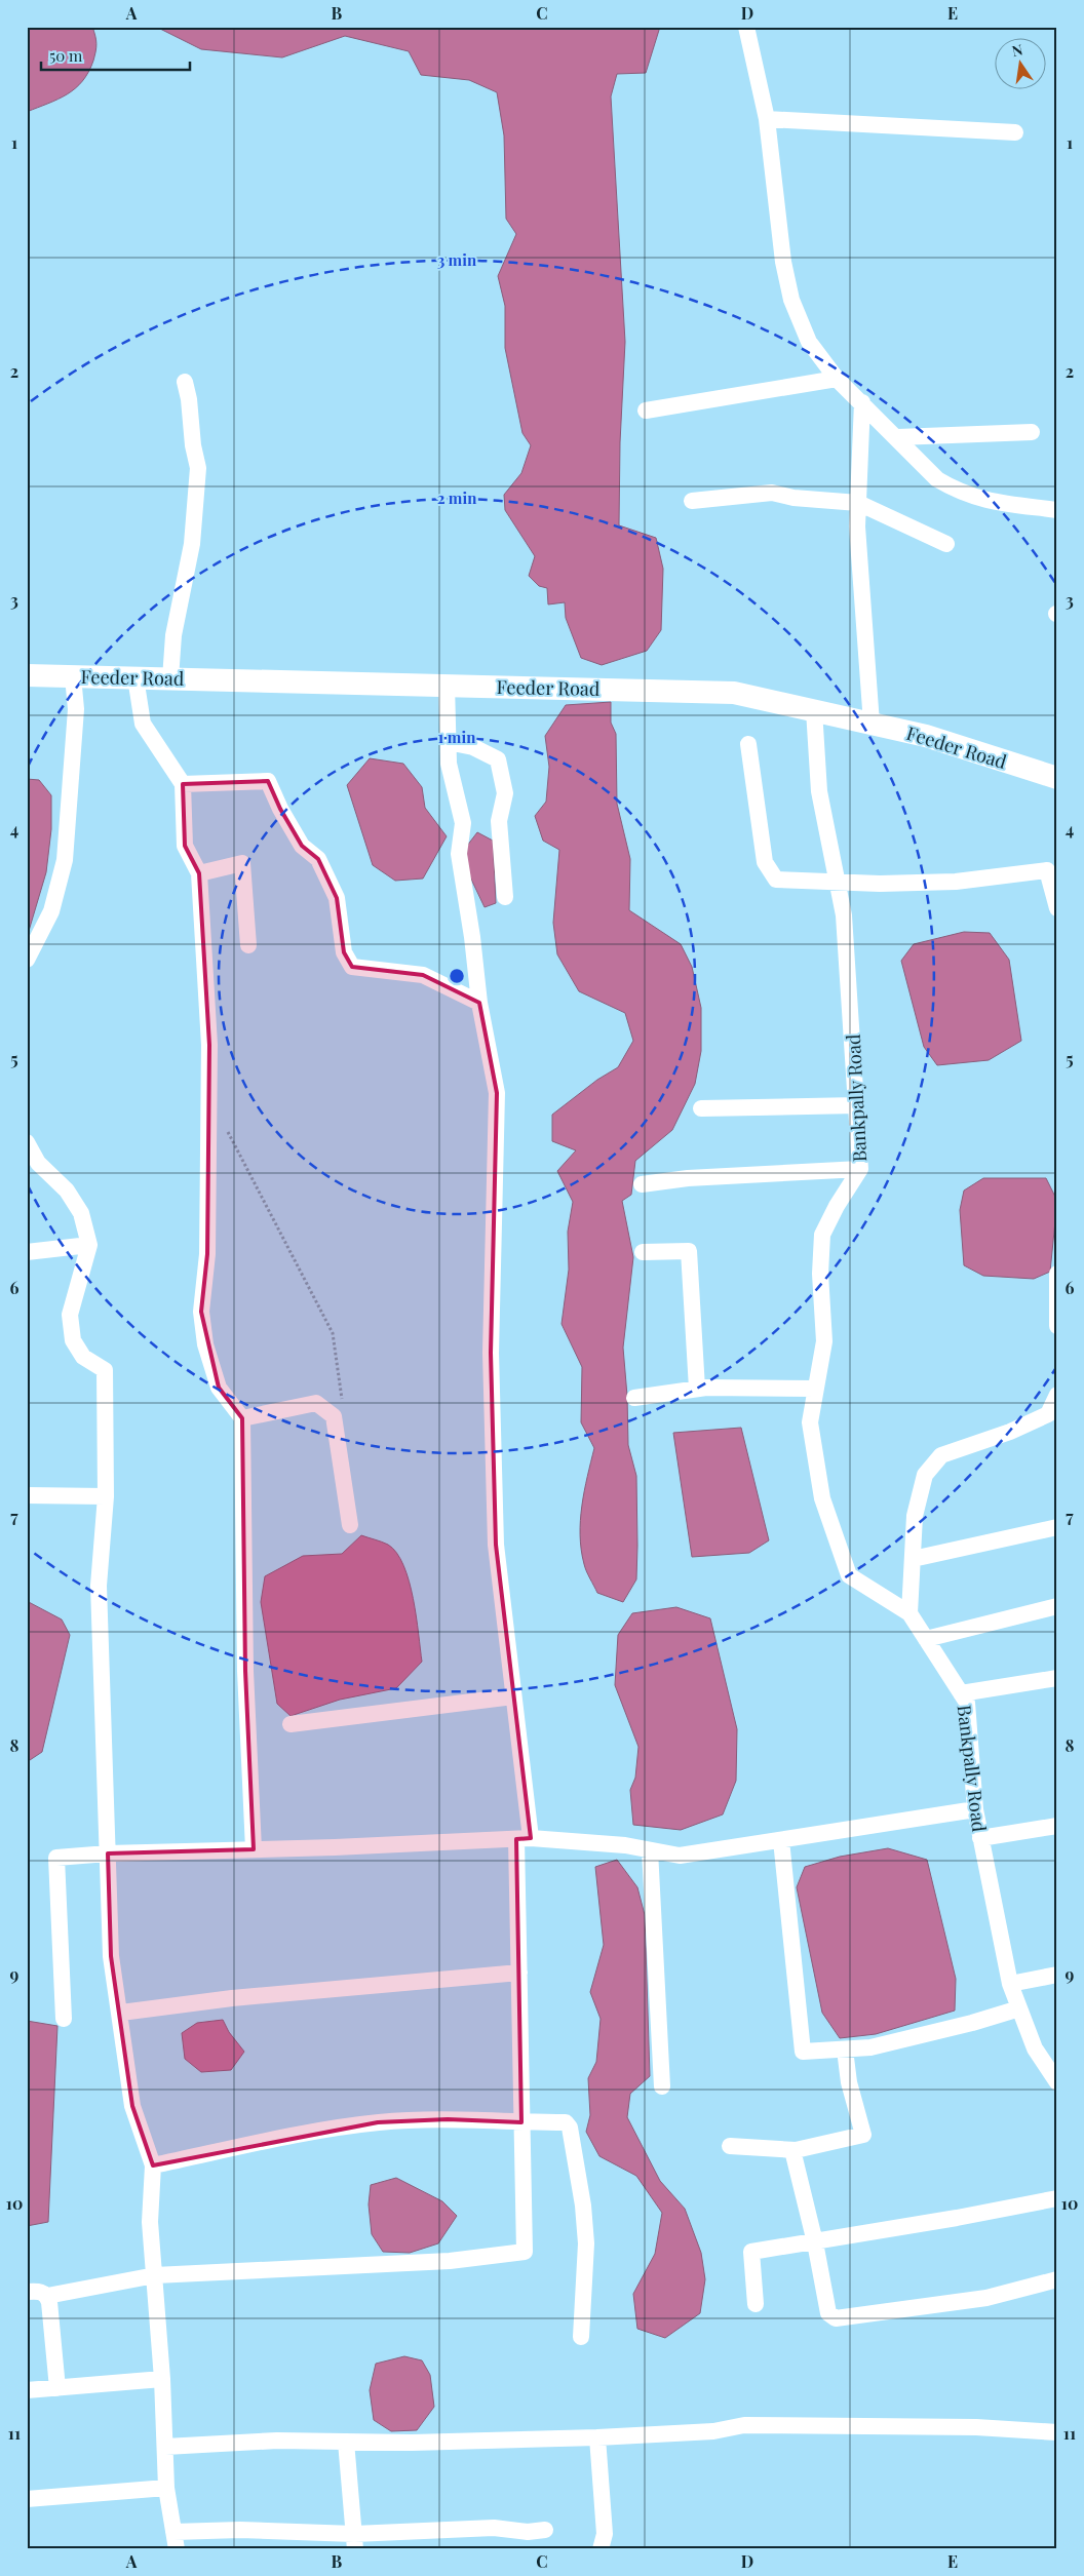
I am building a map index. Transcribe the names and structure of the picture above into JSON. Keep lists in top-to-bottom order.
{
  "streets": {
    "street": ["Feeder Road", "Bankpally Road"]
  },
  "crossings": [
    ["Feeder Road", "Bankpally Road"]
  ],
  "scale_bar": "50 m",
  "north": "top",
  "grid": {
    "columns": [
      "A",
      "B",
      "C",
      "D",
      "E"
    ],
    "rows": [
      "1",
      "2",
      "3",
      "4",
      "5",
      "6",
      "7",
      "8",
      "9",
      "10",
      "11"
    ]
  },
  "rings": ["3 min", "2 min", "1 min"]
}
